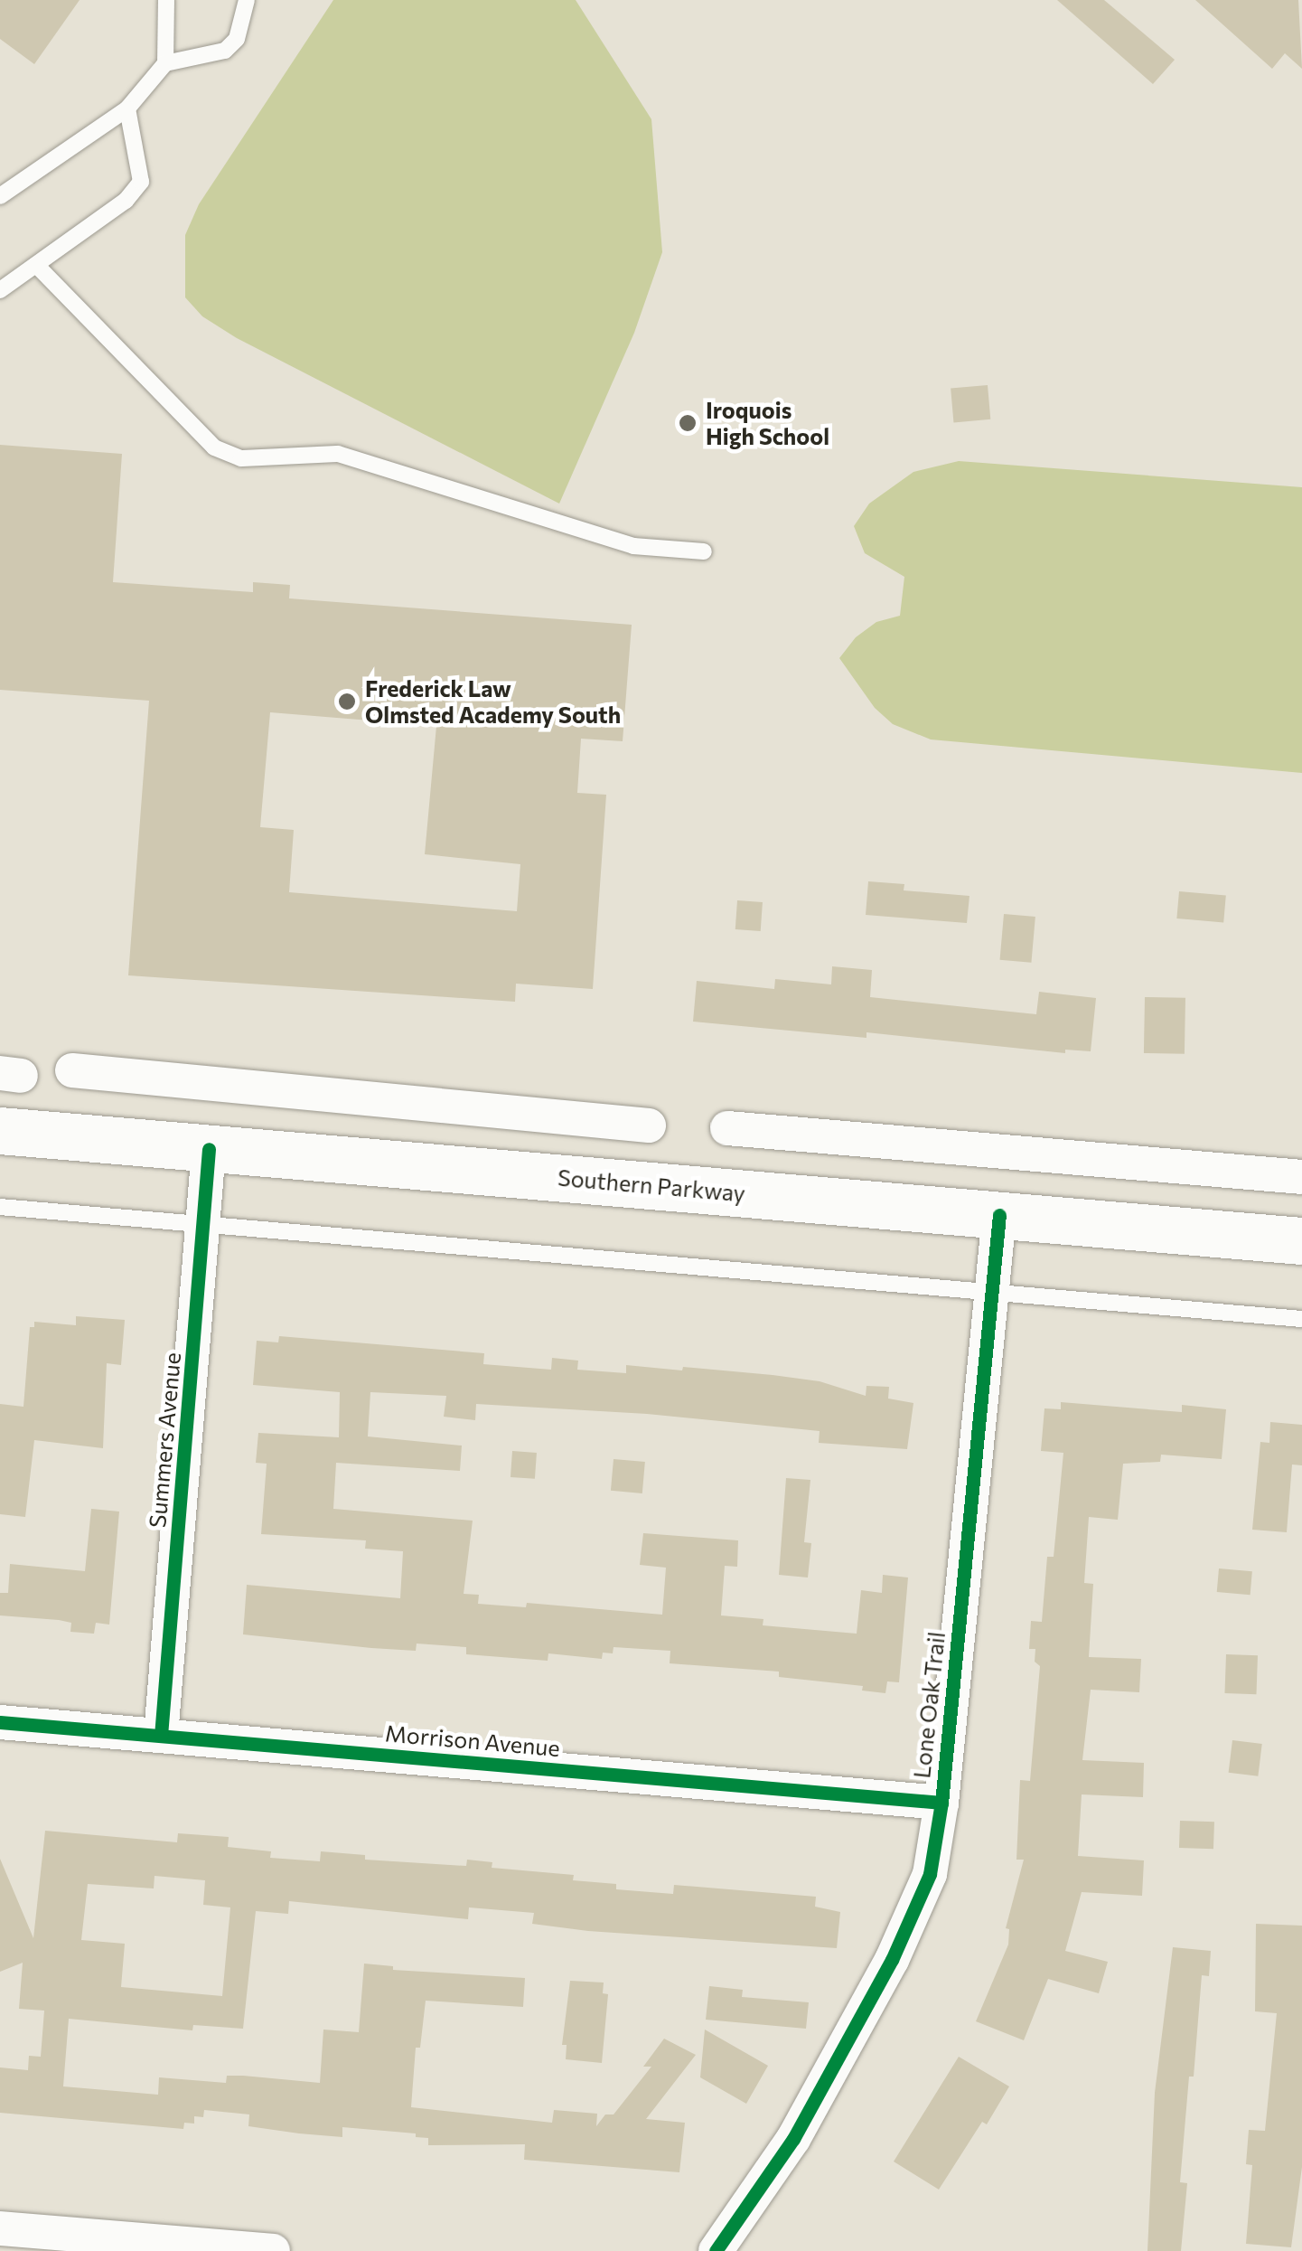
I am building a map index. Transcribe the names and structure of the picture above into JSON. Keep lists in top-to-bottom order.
{
  "streets": {
    "main road": ["Southern Parkway"],
    "street": ["Summers Avenue", "Lone Oak Trail", "Morrison Avenue"]
  },
  "crossings": [
    ["Southern Parkway", "Summers Avenue"],
    ["Southern Parkway", "Lone Oak Trail"],
    ["Summers Avenue", "Morrison Avenue"],
    ["Lone Oak Trail", "Morrison Avenue"]
  ],
  "places": ["Iroquois High School", "Frederick Law Olmsted Academy South"]
}
